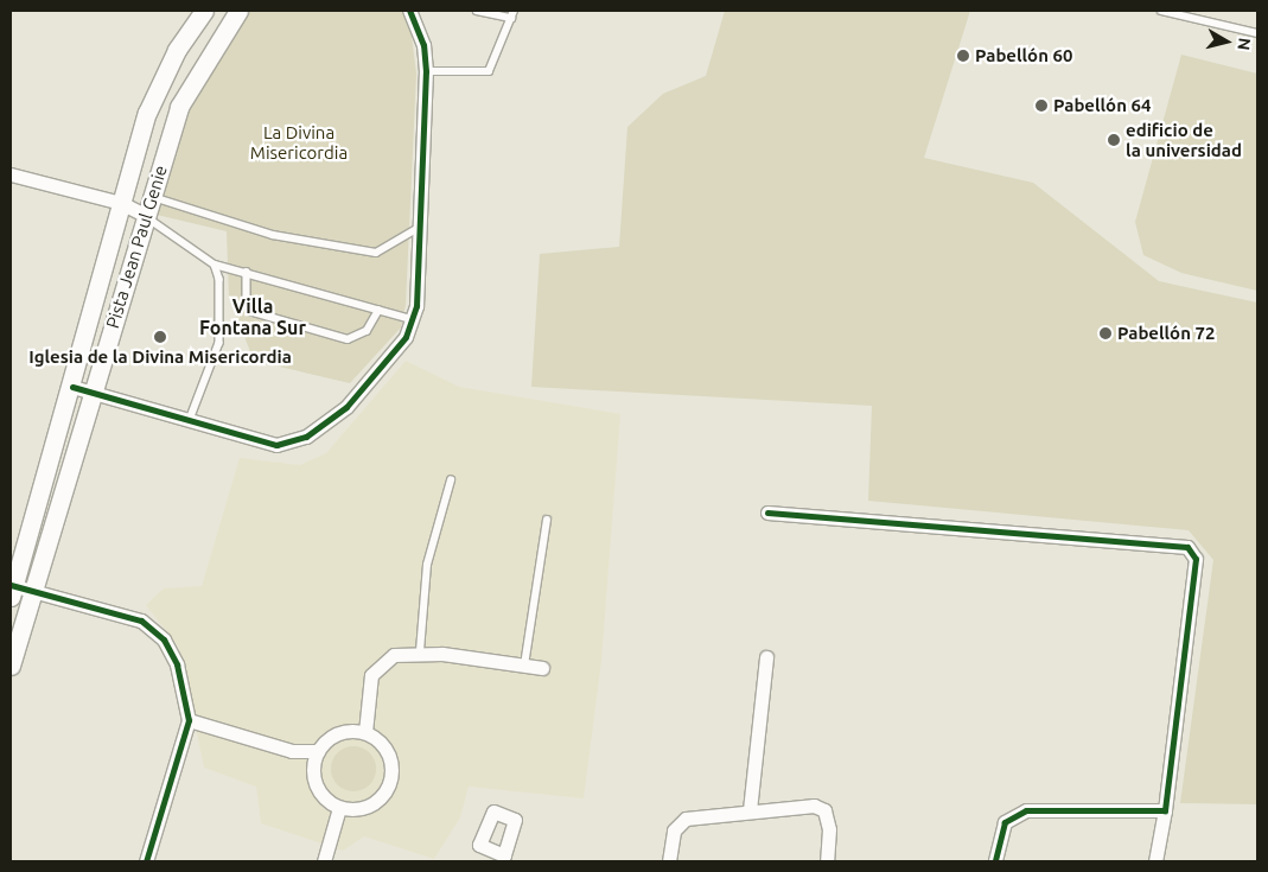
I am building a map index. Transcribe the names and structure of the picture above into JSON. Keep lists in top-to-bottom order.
{
  "streets": {
    "main road": ["Pista Jean Paul Genie"]
  },
  "districts": ["Villa Fontana Sur"],
  "parks": ["La Divina Misericordia"],
  "places": [
    "Pabellón 60",
    "Pabellón 64",
    "edificio de la universidad",
    "Pabellón 72",
    "Iglesia de la Divina Misericordia"
  ],
  "north": "right"
}
